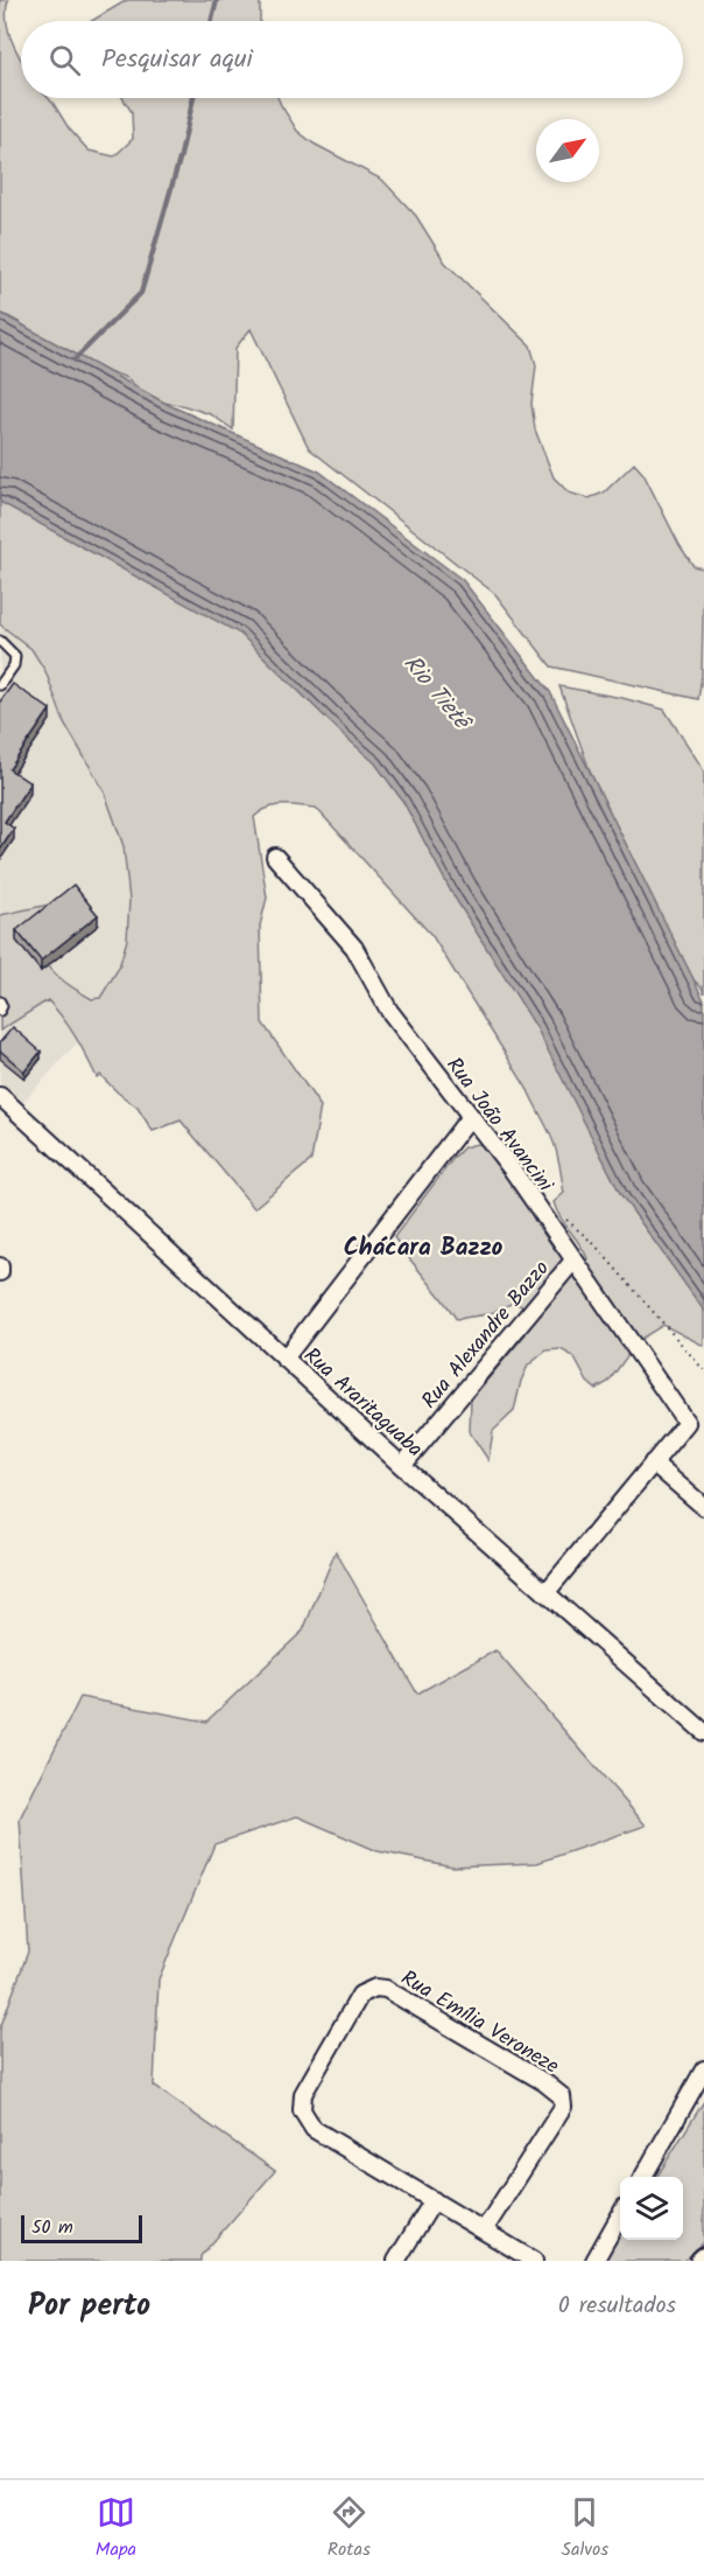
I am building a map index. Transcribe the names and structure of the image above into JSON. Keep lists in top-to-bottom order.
{
  "streets": {
    "street": [
      "Rua João Avancini",
      "Rua Alexandre Bazzo",
      "Rua Araritaguaba",
      "Rua Emília Veroneze"
    ]
  },
  "crossings": [
    ["Rua João Avancini", "Rua Alexandre Bazzo"],
    ["Rua Alexandre Bazzo", "Rua Araritaguaba"]
  ],
  "districts": ["Chácara Bazzo"],
  "water": ["Rio Tietê"],
  "scale_bar": "50 m",
  "north": "top right",
  "page": {
    "search": "Pesquisar aqui",
    "scale": "50 m",
    "heading": ["Por perto", "0 resultados"],
    "nav": ["Mapa", "Rotas", "Salvos"]
  }
}
